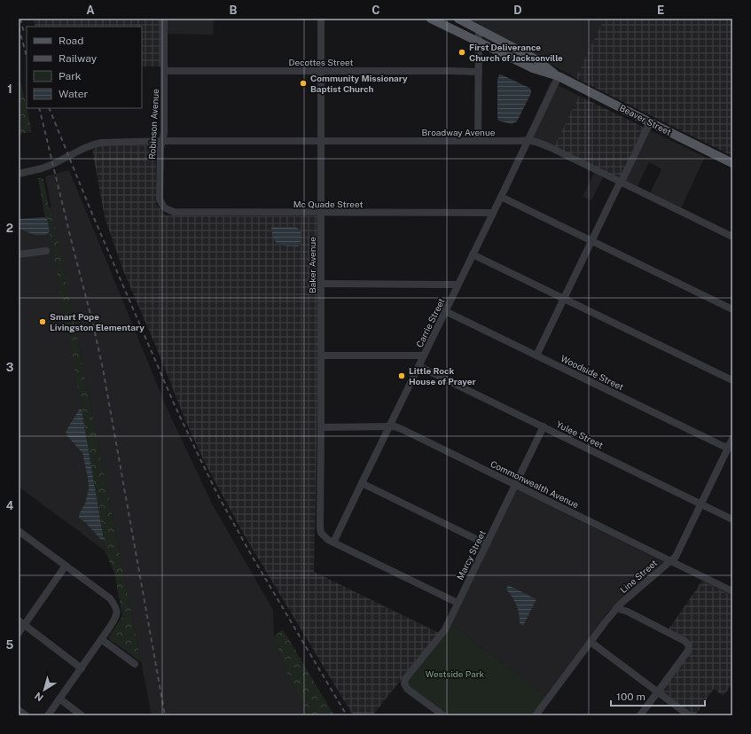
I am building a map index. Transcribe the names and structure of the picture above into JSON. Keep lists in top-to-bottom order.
{
  "streets": {
    "main road": ["Beaver Street"],
    "street": [
      "Decottes Street",
      "Robinson Avenue",
      "Broadway Avenue",
      "Mc Quade Street",
      "Baker Avenue",
      "Carrie Street",
      "Woodside Street",
      "Yulee Street",
      "Commonwealth Avenue",
      "Marcy Street",
      "Line Street"
    ]
  },
  "crossings": [
    ["Decottes Street", "Robinson Avenue"],
    ["Decottes Street", "Baker Avenue"],
    ["Beaver Street", "Carrie Street"],
    ["Robinson Avenue", "Broadway Avenue"],
    ["Robinson Avenue", "Mc Quade Street"],
    ["Broadway Avenue", "Baker Avenue"],
    ["Broadway Avenue", "Carrie Street"],
    ["Mc Quade Street", "Baker Avenue"],
    ["Mc Quade Street", "Carrie Street"],
    ["Baker Avenue", "Carrie Street"],
    ["Baker Avenue", "Commonwealth Avenue"],
    ["Carrie Street", "Woodside Street"],
    ["Carrie Street", "Yulee Street"],
    ["Carrie Street", "Commonwealth Avenue"],
    ["Woodside Street", "Line Street"],
    ["Yulee Street", "Marcy Street"],
    ["Yulee Street", "Line Street"],
    ["Commonwealth Avenue", "Marcy Street"],
    ["Commonwealth Avenue", "Line Street"]
  ],
  "parks": ["Westside Park"],
  "places": [
    "First Deliverance Church of Jacksonville",
    "Community Missionary Baptist Church",
    "Smart Pope Livingston Elementary",
    "Little Rock House of Prayer"
  ],
  "legend": [
    "Road",
    "Railway",
    "Park",
    "Water"
  ],
  "scale_bar": "100 m",
  "north": "bottom left",
  "grid": {
    "columns": [
      "A",
      "B",
      "C",
      "D",
      "E"
    ],
    "rows": [
      "1",
      "2",
      "3",
      "4",
      "5"
    ]
  }
}
